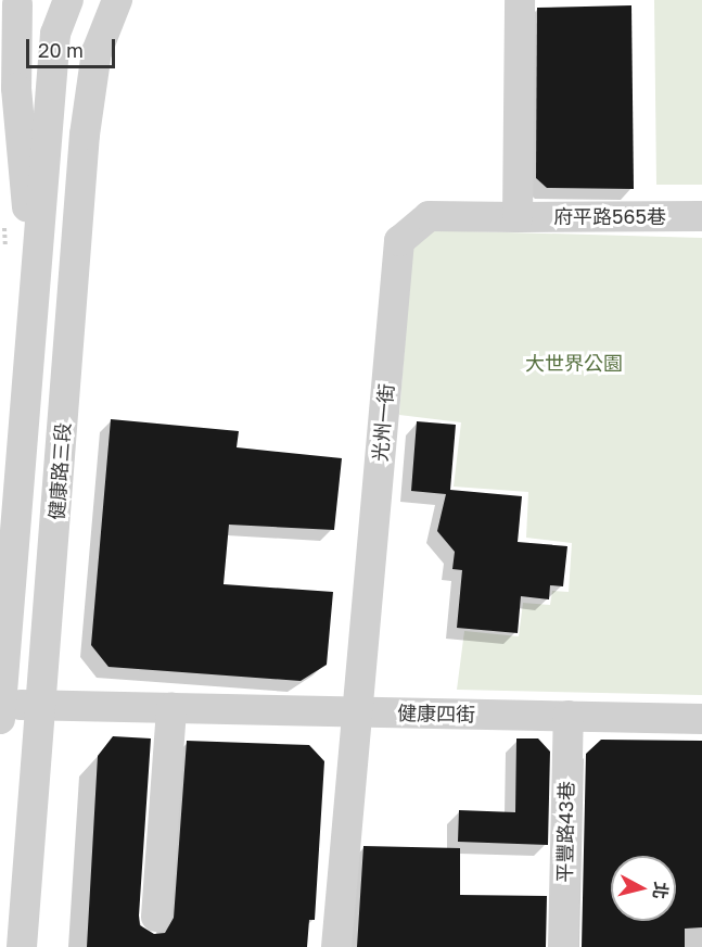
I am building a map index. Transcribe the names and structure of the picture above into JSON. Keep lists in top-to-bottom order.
{
  "streets": {
    "street": [
      "府平路565巷",
      "光州一街",
      "健康路三段",
      "健康四街",
      "平豐路43巷"
    ]
  },
  "crossings": [
    ["府平路565巷", "光州一街"],
    ["光州一街", "健康四街"],
    ["健康路三段", "健康四街"],
    ["健康四街", "平豐路43巷"]
  ],
  "parks": ["大世界公園"],
  "scale_bar": "20 m",
  "north": "right"
}
